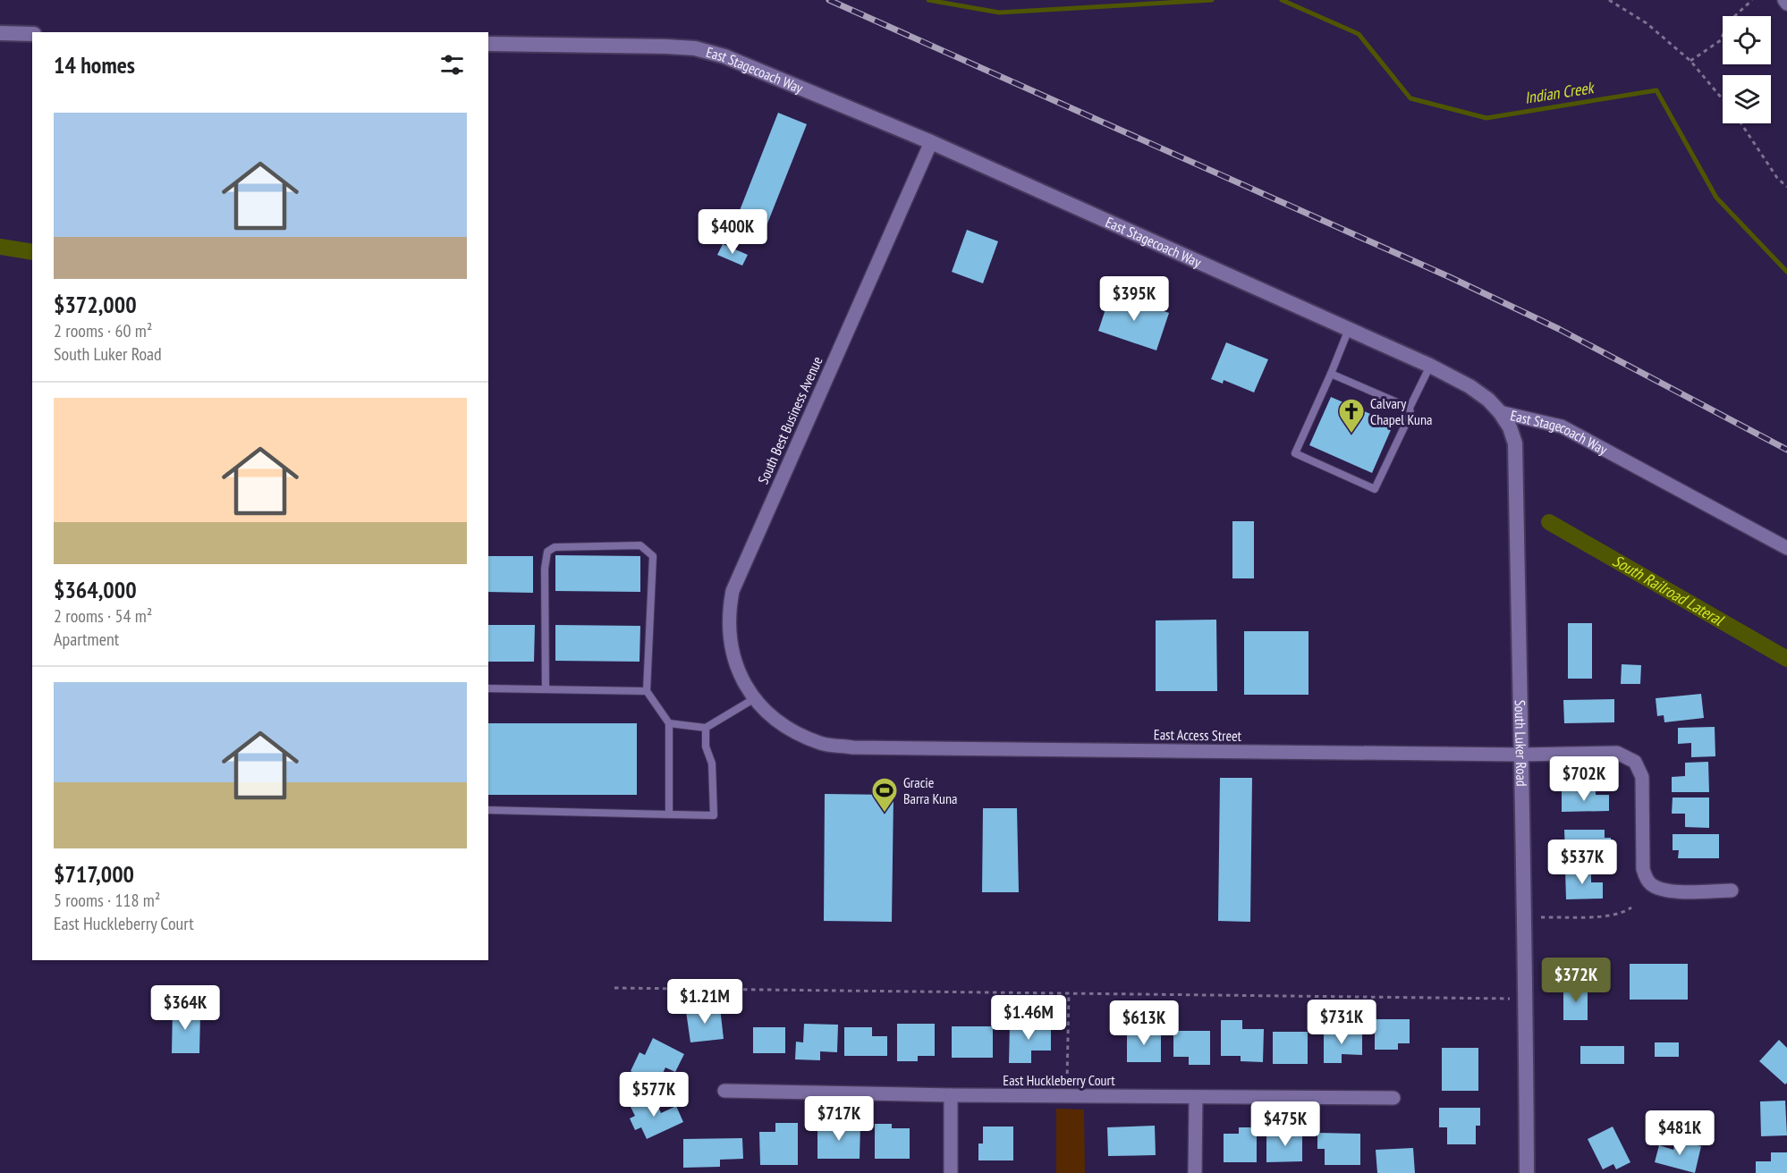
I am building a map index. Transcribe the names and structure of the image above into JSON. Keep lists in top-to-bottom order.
{
  "streets": {
    "street": [
      "East Stagecoach Way",
      "South Best Business Avenue",
      "East Access Street",
      "South Luker Road",
      "East Huckleberry Court"
    ]
  },
  "crossings": [
    ["East Stagecoach Way", "South Best Business Avenue"],
    ["East Stagecoach Way", "South Luker Road"],
    ["South Best Business Avenue", "East Access Street"],
    ["East Access Street", "South Luker Road"]
  ],
  "water": ["Indian Creek", "South Railroad Lateral"],
  "places": {
    "church": ["Calvary Chapel Kuna"],
    "sports": ["Gracie Barra Kuna"]
  },
  "page": {
    "heading": "14 homes",
    "list": [
      {
        "name": "$372,000",
        "note": "2 rooms · 60 m² · South Luker Road"
      },
      {
        "name": "$364,000",
        "note": "2 rooms · 54 m² · Apartment"
      },
      {
        "name": "$717,000",
        "note": "5 rooms · 118 m² · East Huckleberry Court"
      }
    ],
    "price": [
      "$400K",
      "$395K",
      "$702K",
      "$537K",
      "$372K",
      "$1.21M",
      "$364K",
      "$1.46M",
      "$731K",
      "$613K",
      "$577K",
      "$717K",
      "$475K",
      "$481K"
    ]
  }
}
